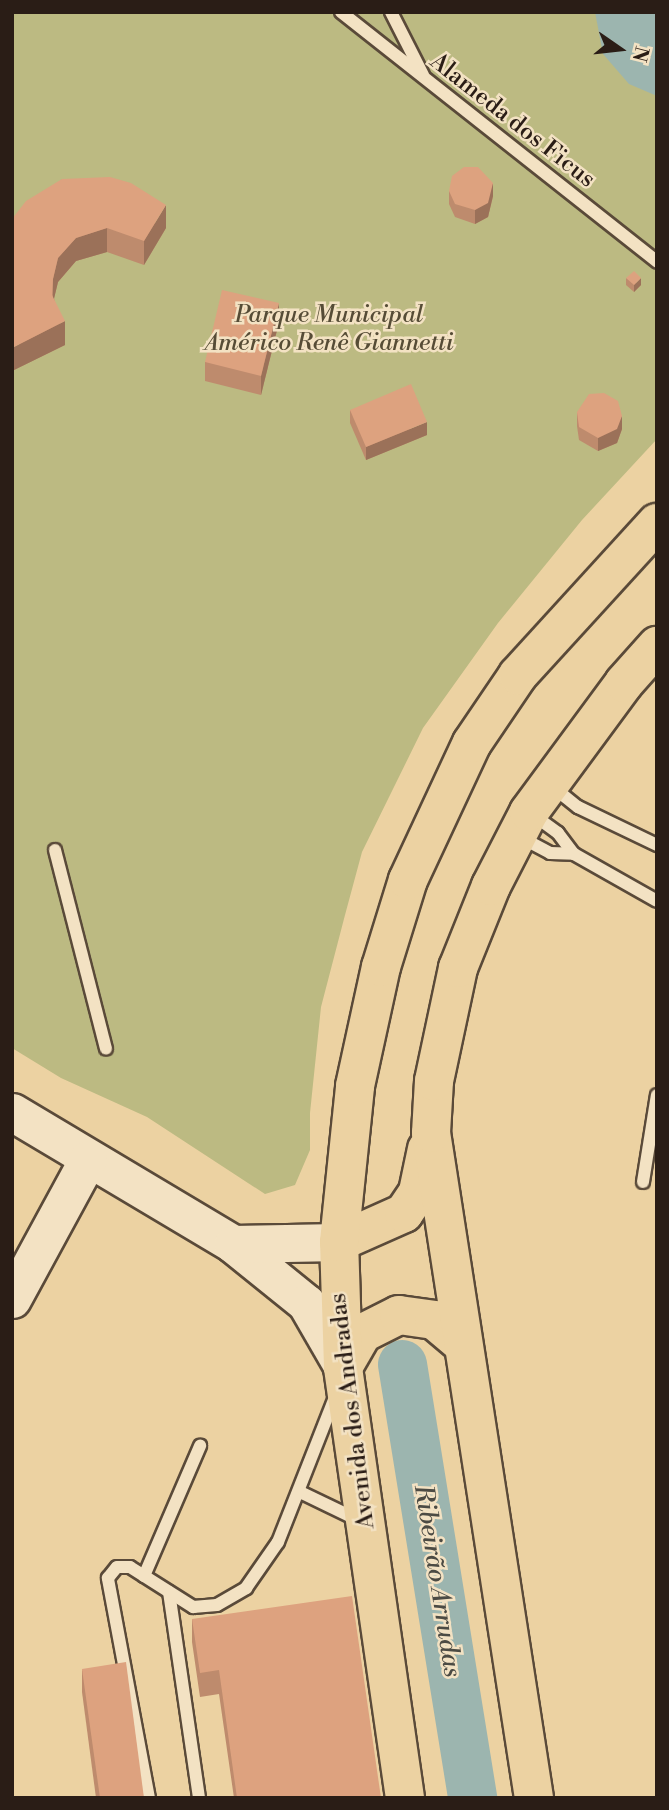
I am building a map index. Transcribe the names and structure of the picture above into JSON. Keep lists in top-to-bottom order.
{
  "streets": {
    "main road": ["Avenida dos Andradas"],
    "lane": ["Alameda dos Ficus"]
  },
  "water": ["Ribeirão Arrudas"],
  "parks": ["Parque Municipal Américo Renê Giannetti"],
  "north": "right"
}
